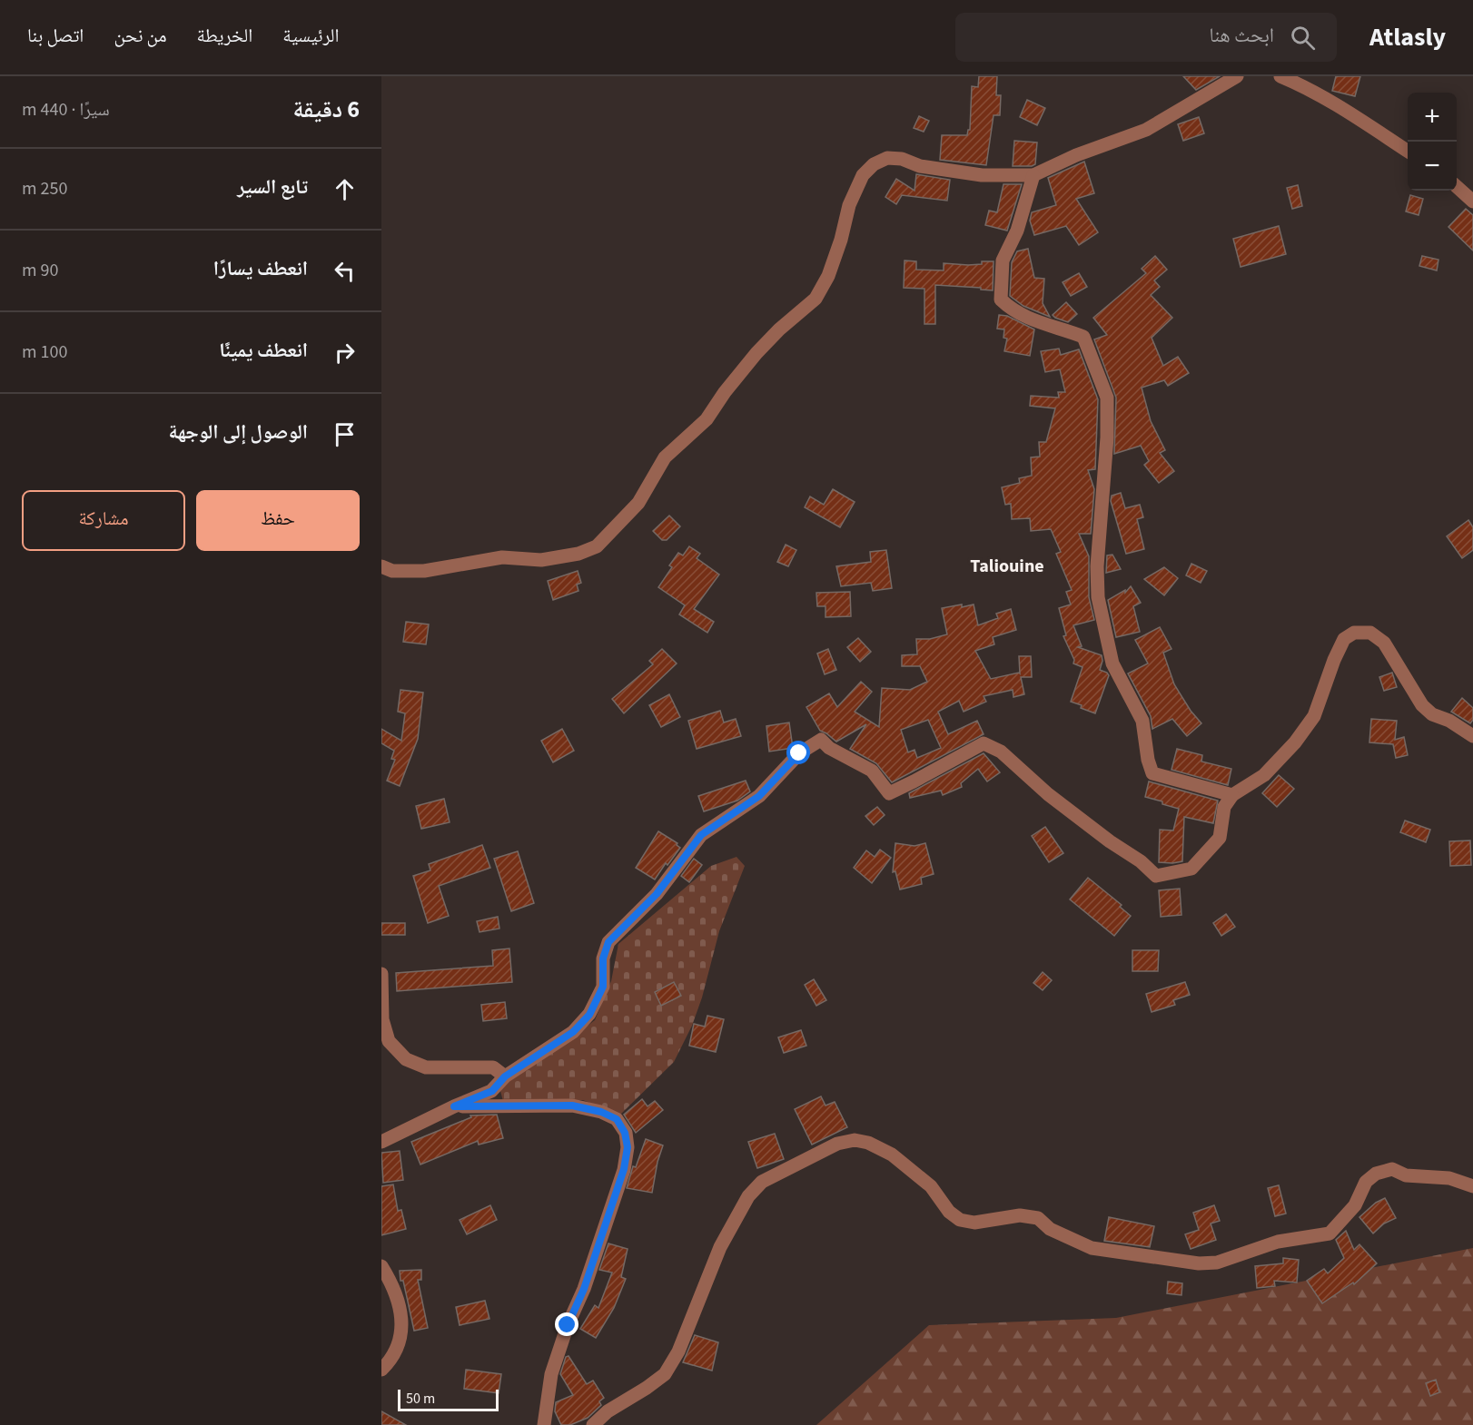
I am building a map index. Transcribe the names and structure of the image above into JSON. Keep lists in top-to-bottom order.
{
  "districts": ["Taliouine"],
  "scale_bar": "50 m",
  "page": {
    "header": "Atlasly",
    "search": "ابحث هنا",
    "nav": [
      "الرئيسية",
      "الخريطة",
      "من نحن",
      "اتصل بنا"
    ],
    "heading": ["6 دقيقة", "سيرًا · 440 m"],
    "map_buttons": ["+", "−"],
    "list": [
      ["تابع السير", "250 m"],
      ["انعطف يسارًا", "90 m"],
      ["انعطف يمينًا", "100 m"],
      "الوصول إلى الوجهة"
    ],
    "buttons": ["حفظ", "مشاركة"],
    "scale": "50 m"
  }
}
